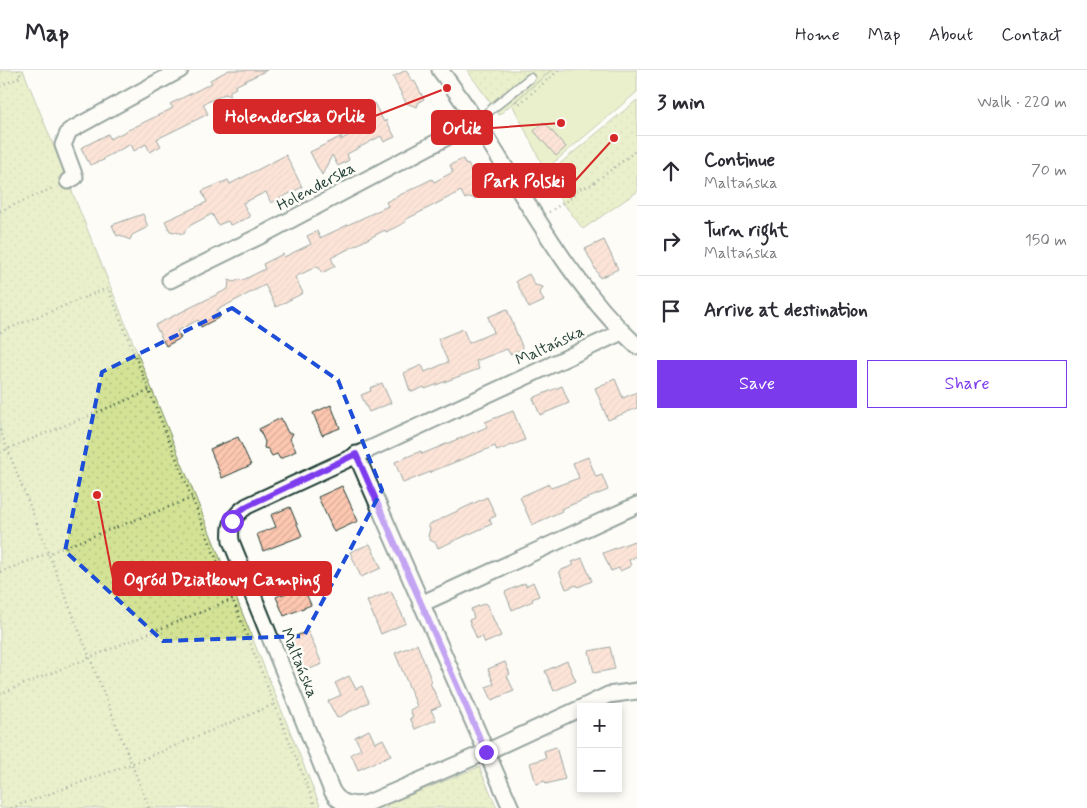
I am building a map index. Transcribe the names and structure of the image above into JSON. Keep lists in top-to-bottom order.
{
  "streets": {
    "street": ["Holenderska", "Maltańska"]
  },
  "places": [
    "Holenderska Orlik",
    "Orlik",
    "Park Polski",
    "Ogród Działkowy Camping"
  ],
  "page": {
    "header": "Map",
    "nav": [
      "Home",
      "Map",
      "About",
      "Contact"
    ],
    "heading": ["3 min", "Walk · 220 m"],
    "list": [
      ["Continue", "Maltańska", "70 m"],
      ["Turn right", "Maltańska", "150 m"],
      "Arrive at destination"
    ],
    "buttons": ["Save", "Share"],
    "map_buttons": ["+", "−"]
  }
}
